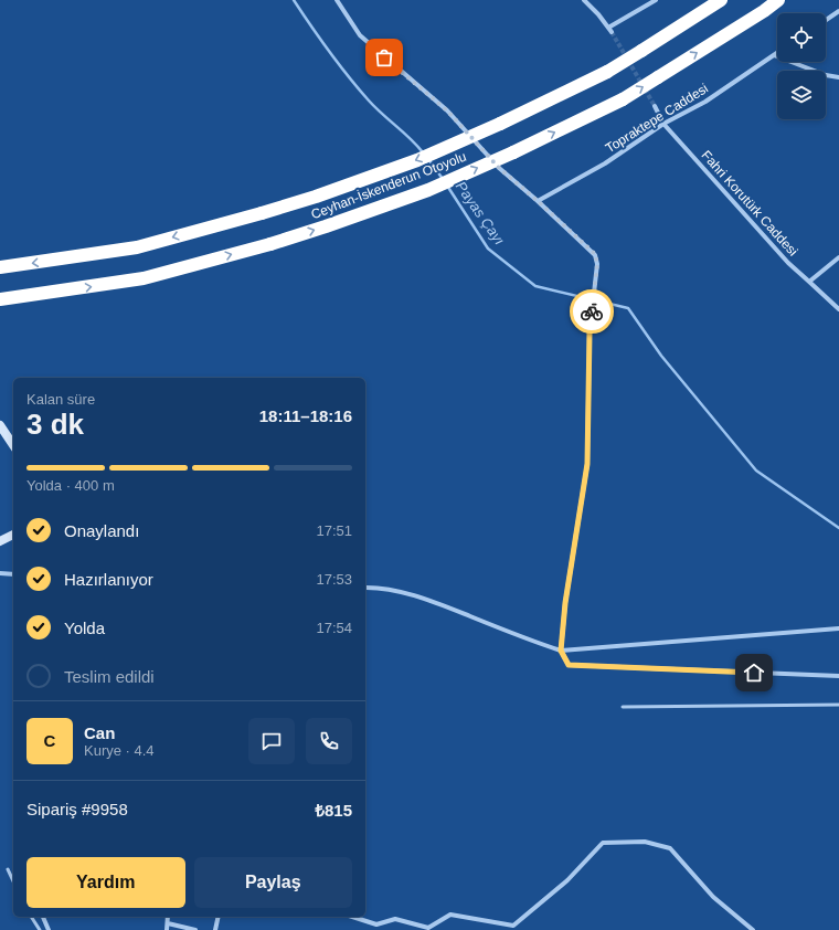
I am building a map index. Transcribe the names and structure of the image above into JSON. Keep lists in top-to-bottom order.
{
  "streets": {
    "highway": ["Ceyhan-İskenderun Otoyolu"],
    "street": ["Topraktepe Caddesi", "Fahri Korutürk Caddesi"]
  },
  "crossings": [
    ["Topraktepe Caddesi", "Fahri Korutürk Caddesi"]
  ],
  "water": ["Payas Çayı"],
  "page": {
    "heading": ["3 dk", "Kalan süre", "18:11–18:16"],
    "panel": [
      "Can",
      "Kurye · 4.4",
      "Sipariş #9958",
      "₺815"
    ],
    "bar": "Yolda · 400 m",
    "list": [
      ["Onaylandı", "17:51"],
      ["Hazırlanıyor", "17:53"],
      ["Yolda", "17:54"],
      "Teslim edildi"
    ],
    "round": "C",
    "buttons": ["Yardım", "Paylaş"]
  }
}
